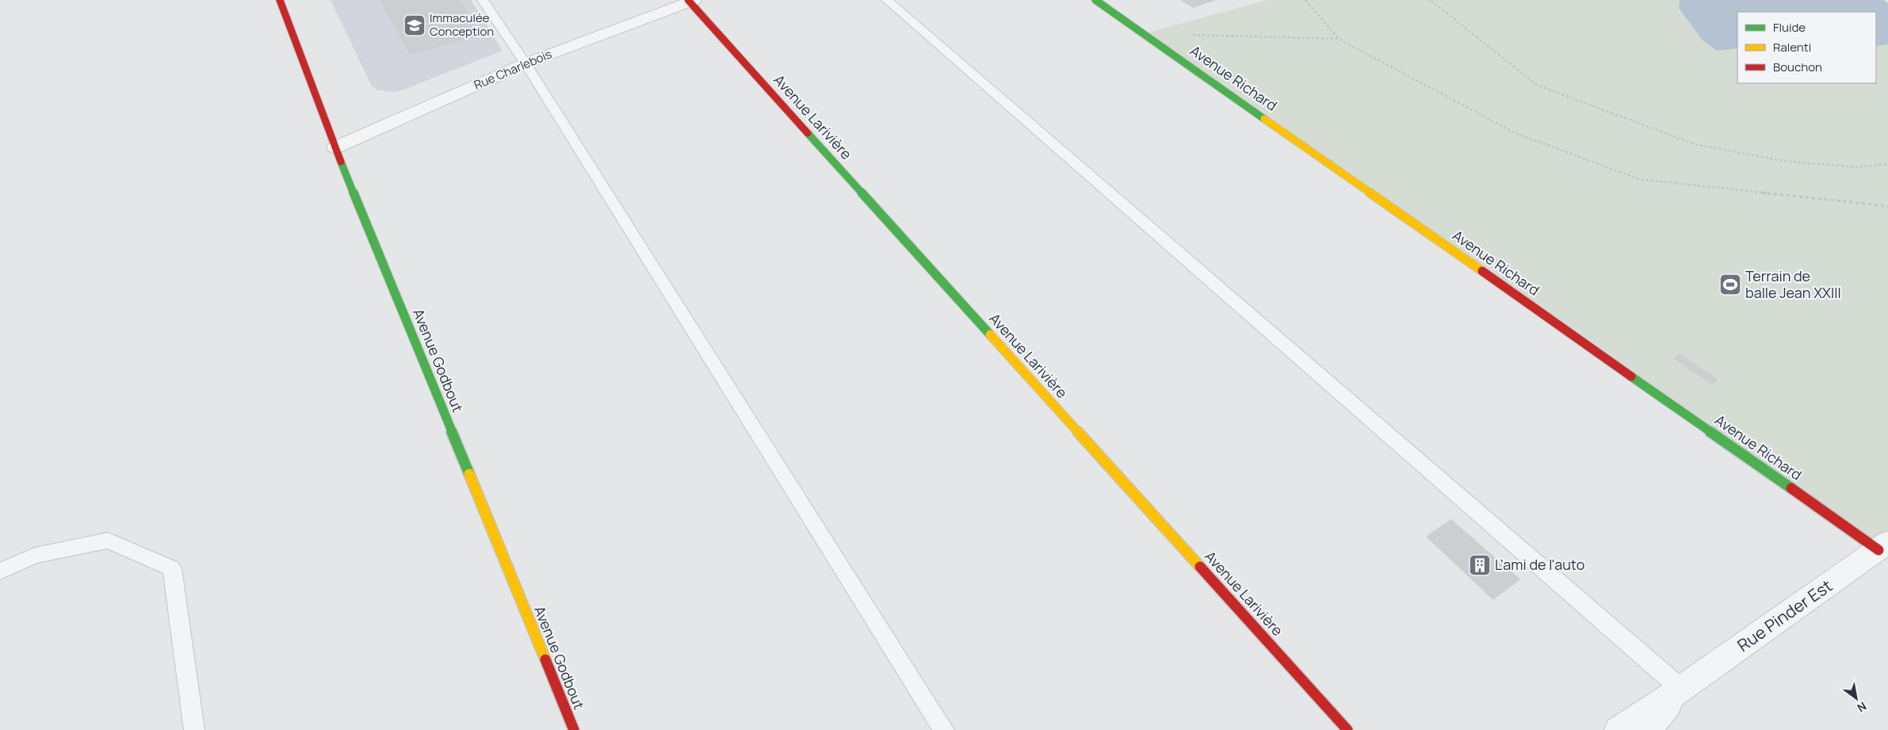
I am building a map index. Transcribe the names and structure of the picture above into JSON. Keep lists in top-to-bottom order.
{
  "streets": {
    "street": [
      "Rue Charlebois",
      "Avenue Richard",
      "Avenue Larivière",
      "Avenue Godbout",
      "Rue Pinder Est"
    ]
  },
  "crossings": [
    ["Rue Charlebois", "Avenue Larivière"],
    ["Rue Charlebois", "Avenue Godbout"],
    ["Avenue Richard", "Rue Pinder Est"]
  ],
  "places": {
    "school or university": ["Immaculée Conception"],
    "sports": ["Terrain de balle Jean XXIII"],
    "building": ["L'ami de l'auto"]
  },
  "legend": ["Fluide", "Ralenti", "Bouchon"],
  "north": "bottom right"
}
